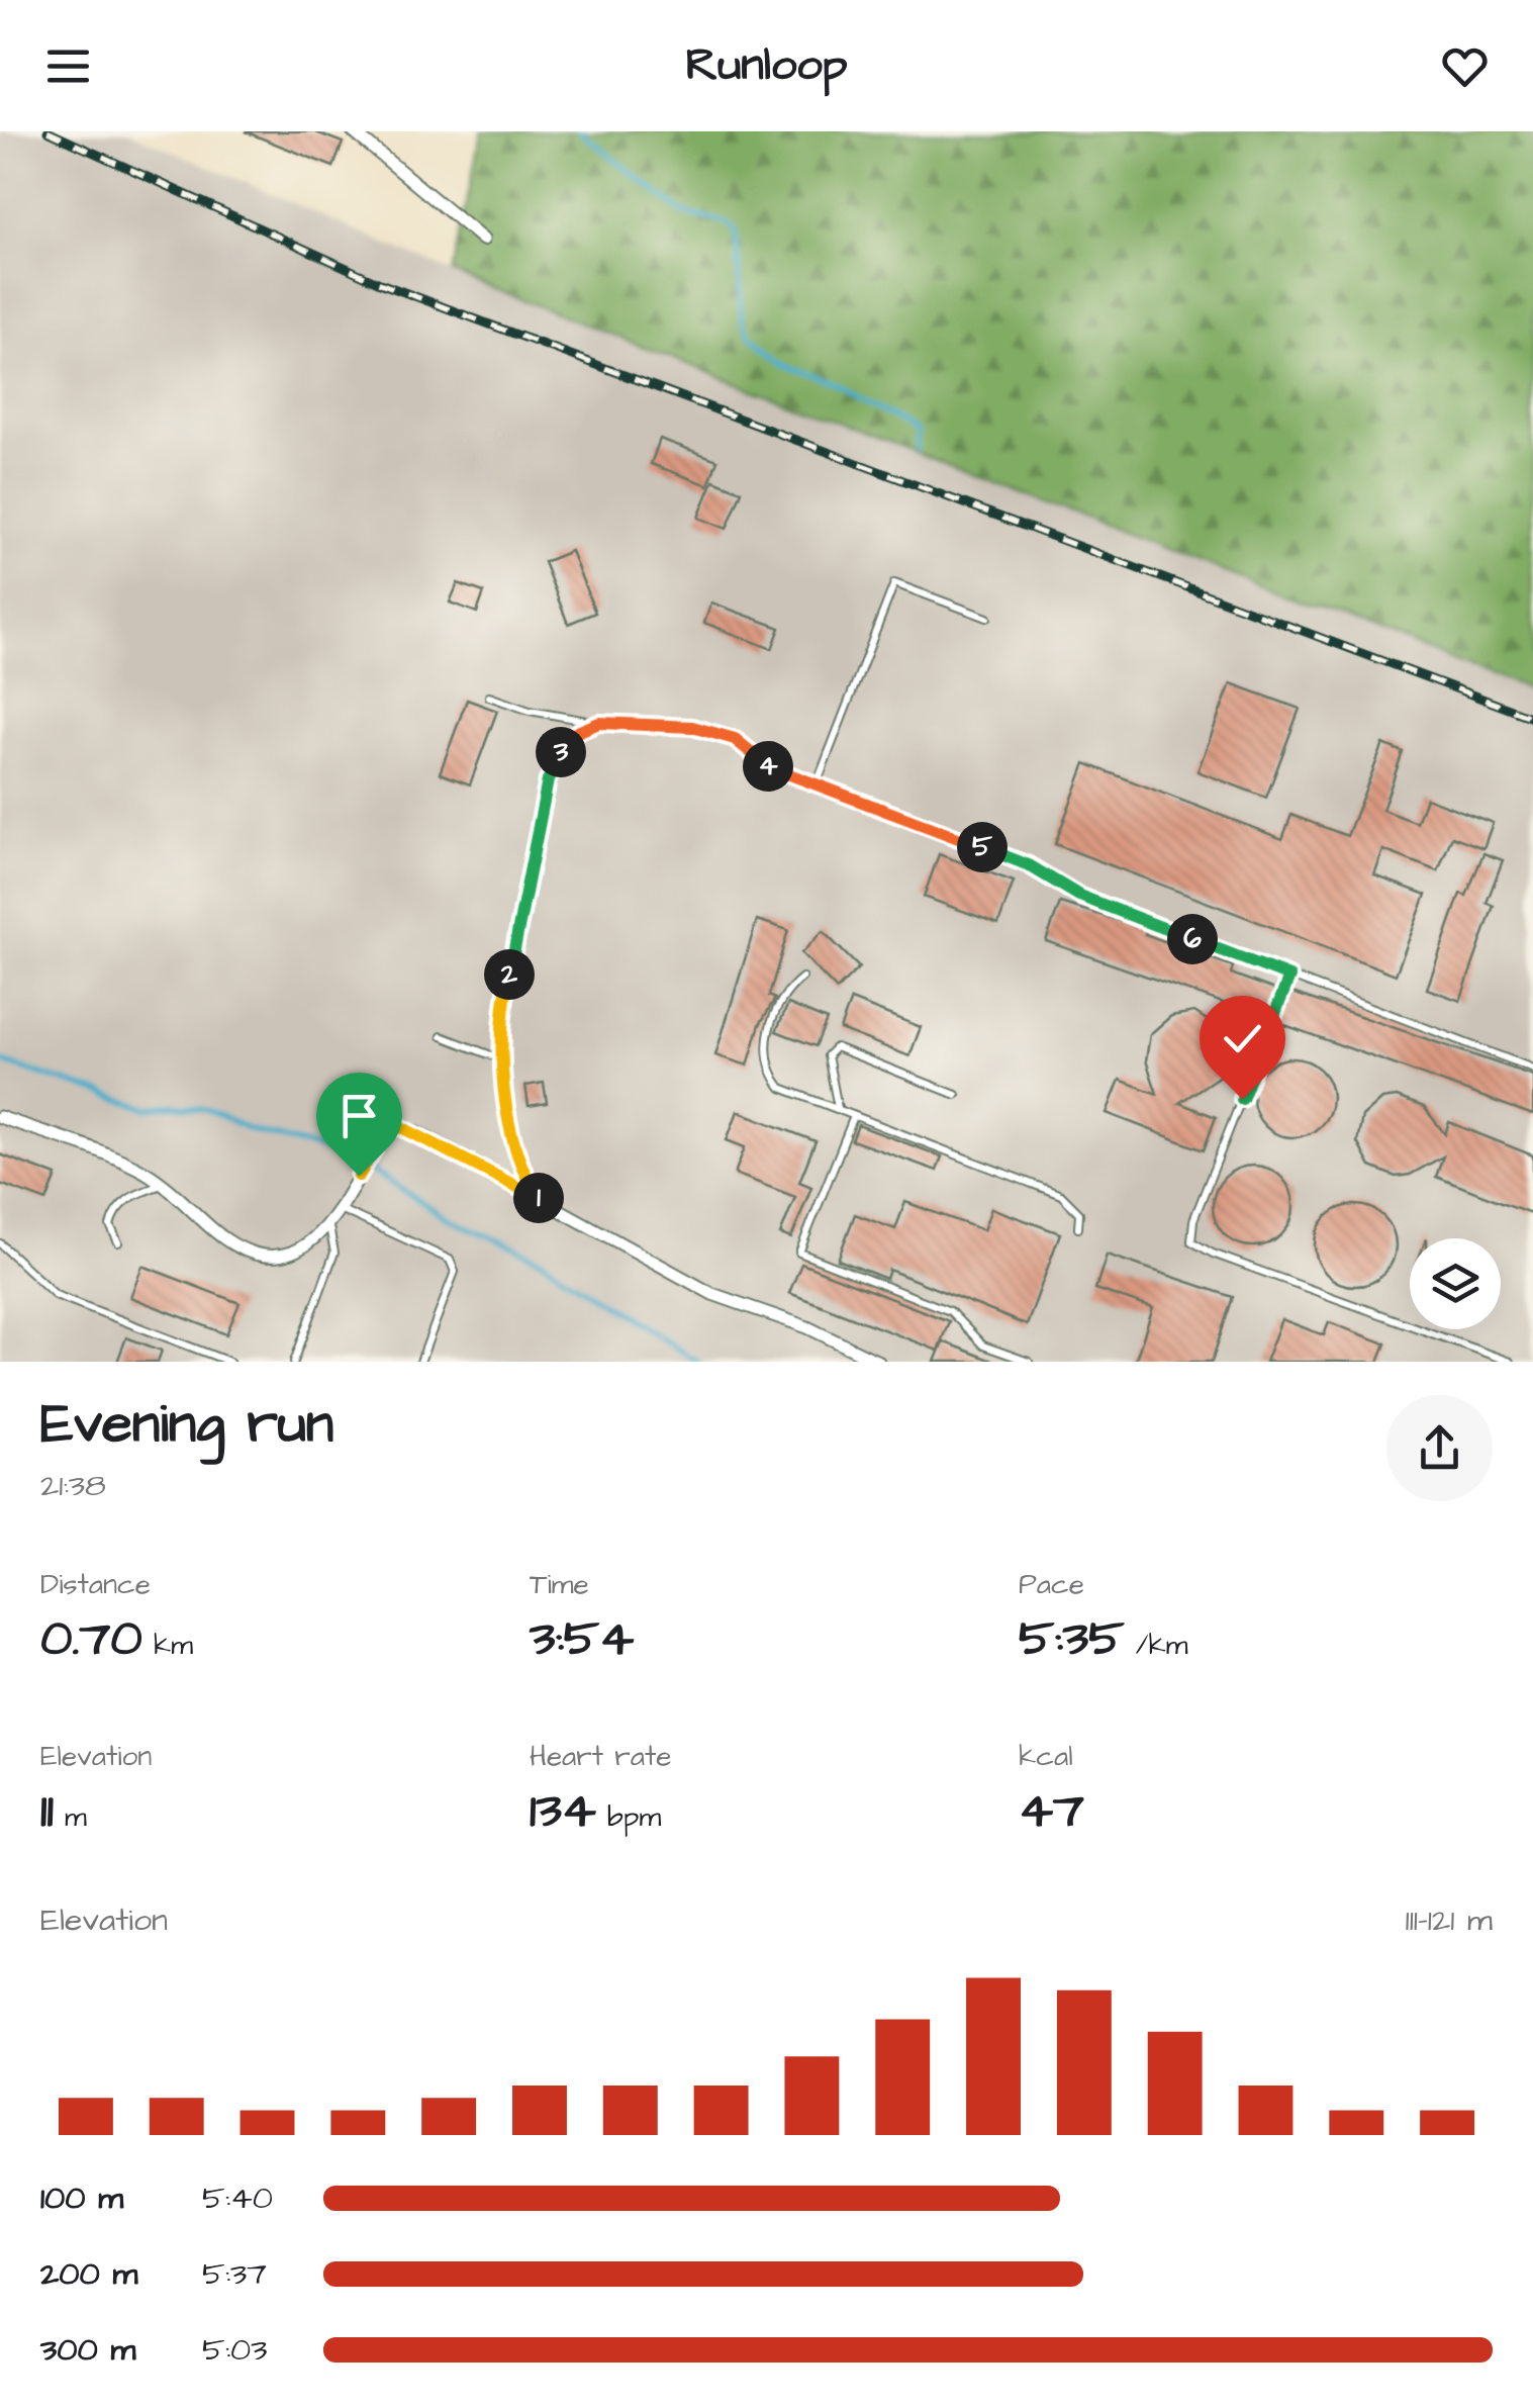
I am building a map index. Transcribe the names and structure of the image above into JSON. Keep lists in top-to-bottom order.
{
  "page": {
    "header": "Runloop",
    "pins": [
      "3",
      "4",
      "5",
      "6",
      "2",
      "1"
    ],
    "heading": ["Evening run", "21:38"],
    "stats": [
      ["Distance", "0.70 km"],
      ["Time", "3:54"],
      ["Pace", "5:35 /km"],
      ["Elevation", "11 m"],
      ["Heart rate", "134 bpm"],
      ["kcal", "47"]
    ],
    "chart": ["Elevation", "111–121 m"],
    "list": [
      {
        "name": "100 m",
        "note": "5:40"
      },
      {
        "name": "200 m",
        "note": "5:37"
      },
      {
        "name": "300 m",
        "note": "5:03"
      }
    ]
  }
}
